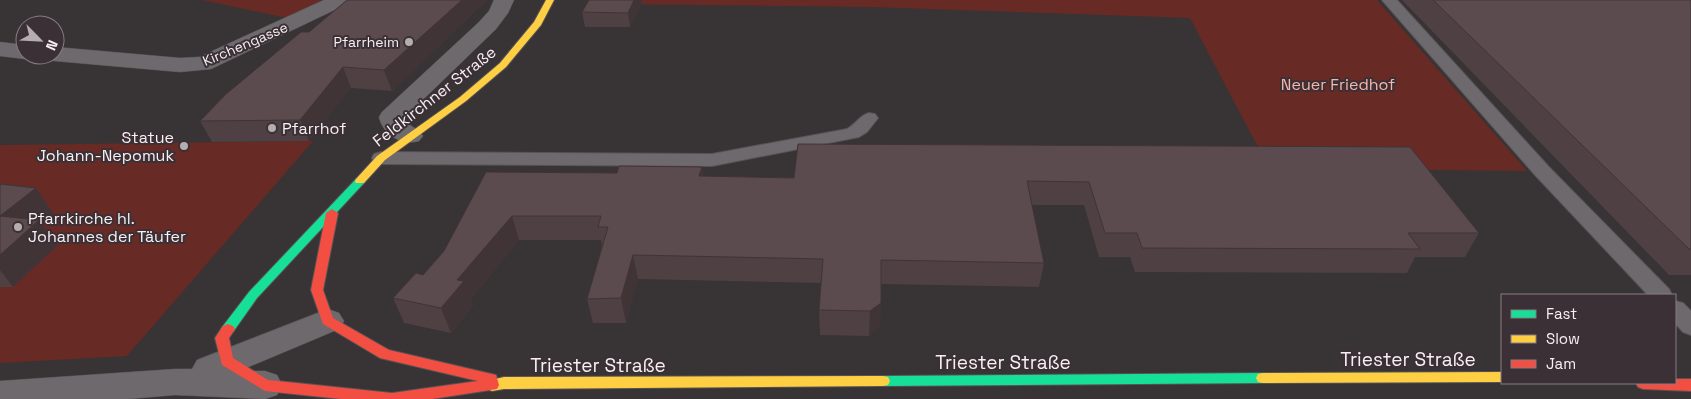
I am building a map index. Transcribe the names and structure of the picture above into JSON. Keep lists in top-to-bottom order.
{
  "streets": {
    "street": ["Kirchengasse", "Feldkirchner Straße", "Triester Straße"]
  },
  "parks": ["Neuer Friedhof"],
  "places": [
    "Pfarrheim",
    "Pfarrhof",
    "Statue Johann-Nepomuk",
    "Pfarrkirche hl. Johannes der Täufer"
  ],
  "legend": ["Fast", "Slow", "Jam"],
  "north": "bottom right"
}
